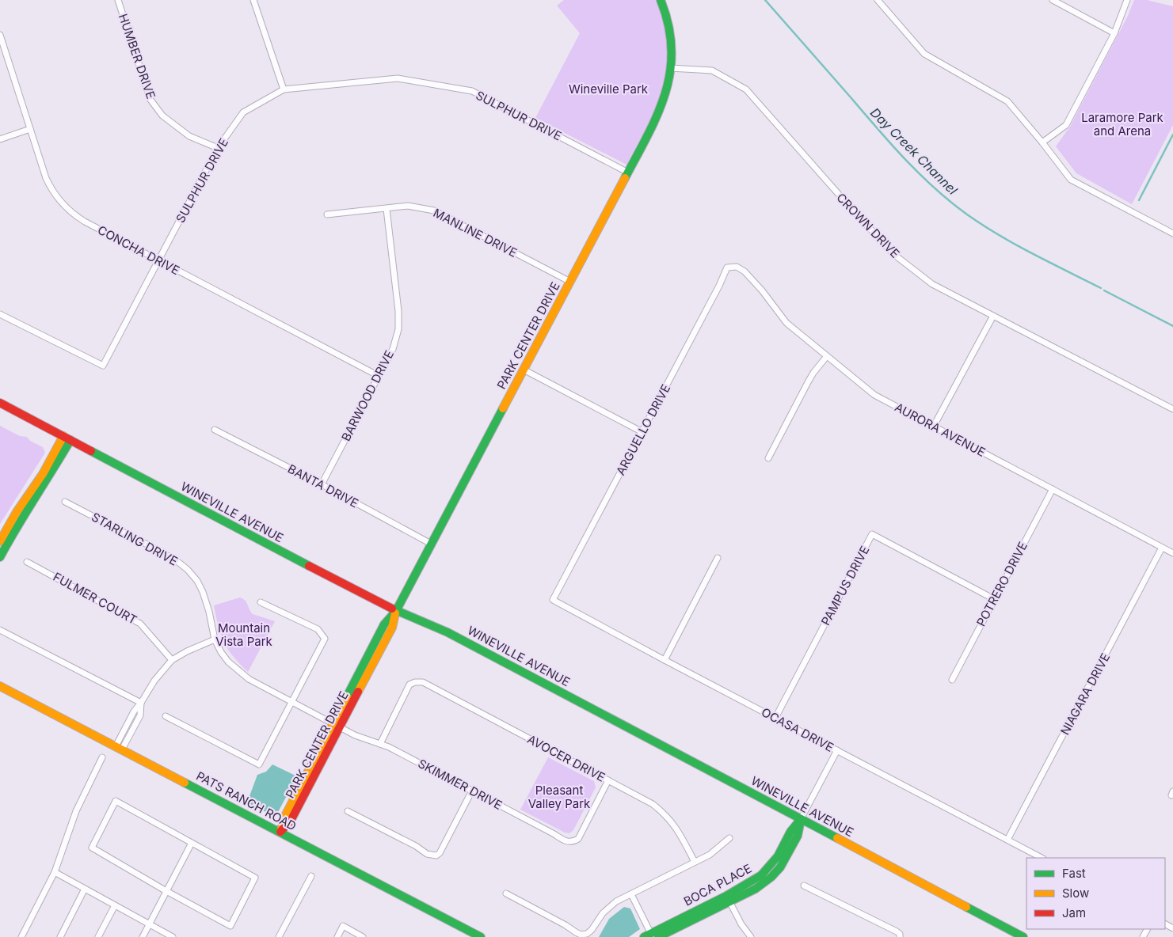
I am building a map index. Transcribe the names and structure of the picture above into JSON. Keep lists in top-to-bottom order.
{
  "streets": {
    "street": [
      "HUMBER DRIVE",
      "SULPHUR DRIVE",
      "CROWN DRIVE",
      "MANLINE DRIVE",
      "CONCHA DRIVE",
      "PARK CENTER DRIVE",
      "BARWOOD DRIVE",
      "ARGUELLO DRIVE",
      "AURORA AVENUE",
      "BANTA DRIVE",
      "WINEVILLE AVENUE",
      "STARLING DRIVE",
      "POTRERO DRIVE",
      "PAMPUS DRIVE",
      "FULMER COURT",
      "NIAGARA DRIVE",
      "OCASA DRIVE",
      "AVOCER DRIVE",
      "SKIMMER DRIVE",
      "PATS RANCH ROAD",
      "BOCA PLACE"
    ]
  },
  "crossings": [
    ["HUMBER DRIVE", "SULPHUR DRIVE"],
    ["SULPHUR DRIVE", "CONCHA DRIVE"],
    ["SULPHUR DRIVE", "PARK CENTER DRIVE"],
    ["CROWN DRIVE", "PARK CENTER DRIVE"],
    ["MANLINE DRIVE", "PARK CENTER DRIVE"],
    ["MANLINE DRIVE", "BARWOOD DRIVE"],
    ["CONCHA DRIVE", "BARWOOD DRIVE"],
    ["PARK CENTER DRIVE", "BANTA DRIVE"],
    ["PARK CENTER DRIVE", "WINEVILLE AVENUE"],
    ["PARK CENTER DRIVE", "STARLING DRIVE"],
    ["PARK CENTER DRIVE", "SKIMMER DRIVE"],
    ["PARK CENTER DRIVE", "PATS RANCH ROAD"],
    ["BARWOOD DRIVE", "BANTA DRIVE"],
    ["ARGUELLO DRIVE", "AURORA AVENUE"],
    ["ARGUELLO DRIVE", "OCASA DRIVE"],
    ["AURORA AVENUE", "POTRERO DRIVE"],
    ["AURORA AVENUE", "NIAGARA DRIVE"],
    ["WINEVILLE AVENUE", "BOCA PLACE"],
    ["STARLING DRIVE", "SKIMMER DRIVE"],
    ["POTRERO DRIVE", "PAMPUS DRIVE"],
    ["PAMPUS DRIVE", "OCASA DRIVE"],
    ["NIAGARA DRIVE", "OCASA DRIVE"],
    ["OCASA DRIVE", "BOCA PLACE"],
    ["AVOCER DRIVE", "SKIMMER DRIVE"]
  ],
  "water": ["Day Creek Channel"],
  "parks": [
    "Wineville Park",
    "Laramore Park and Arena",
    "Mountain Vista Park",
    "Pleasant Valley Park"
  ],
  "legend": ["Fast", "Slow", "Jam"]
}
